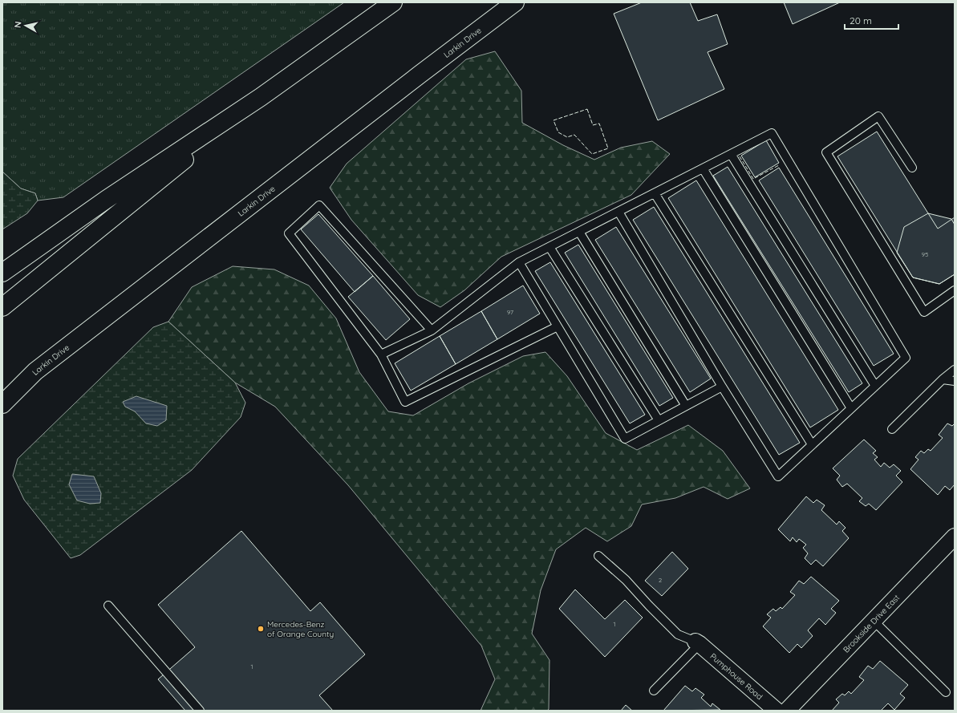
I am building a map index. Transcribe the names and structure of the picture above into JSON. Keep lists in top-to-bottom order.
{
  "streets": {
    "main road": ["Larkin Drive"],
    "street": ["Brookside Drive East", "Pumphouse Road"]
  },
  "places": ["Mercedes-Benz of Orange County"],
  "house_numbers": [
    "95",
    "97",
    "2",
    "1",
    "1"
  ],
  "scale_bar": "20 m",
  "north": "left"
}
